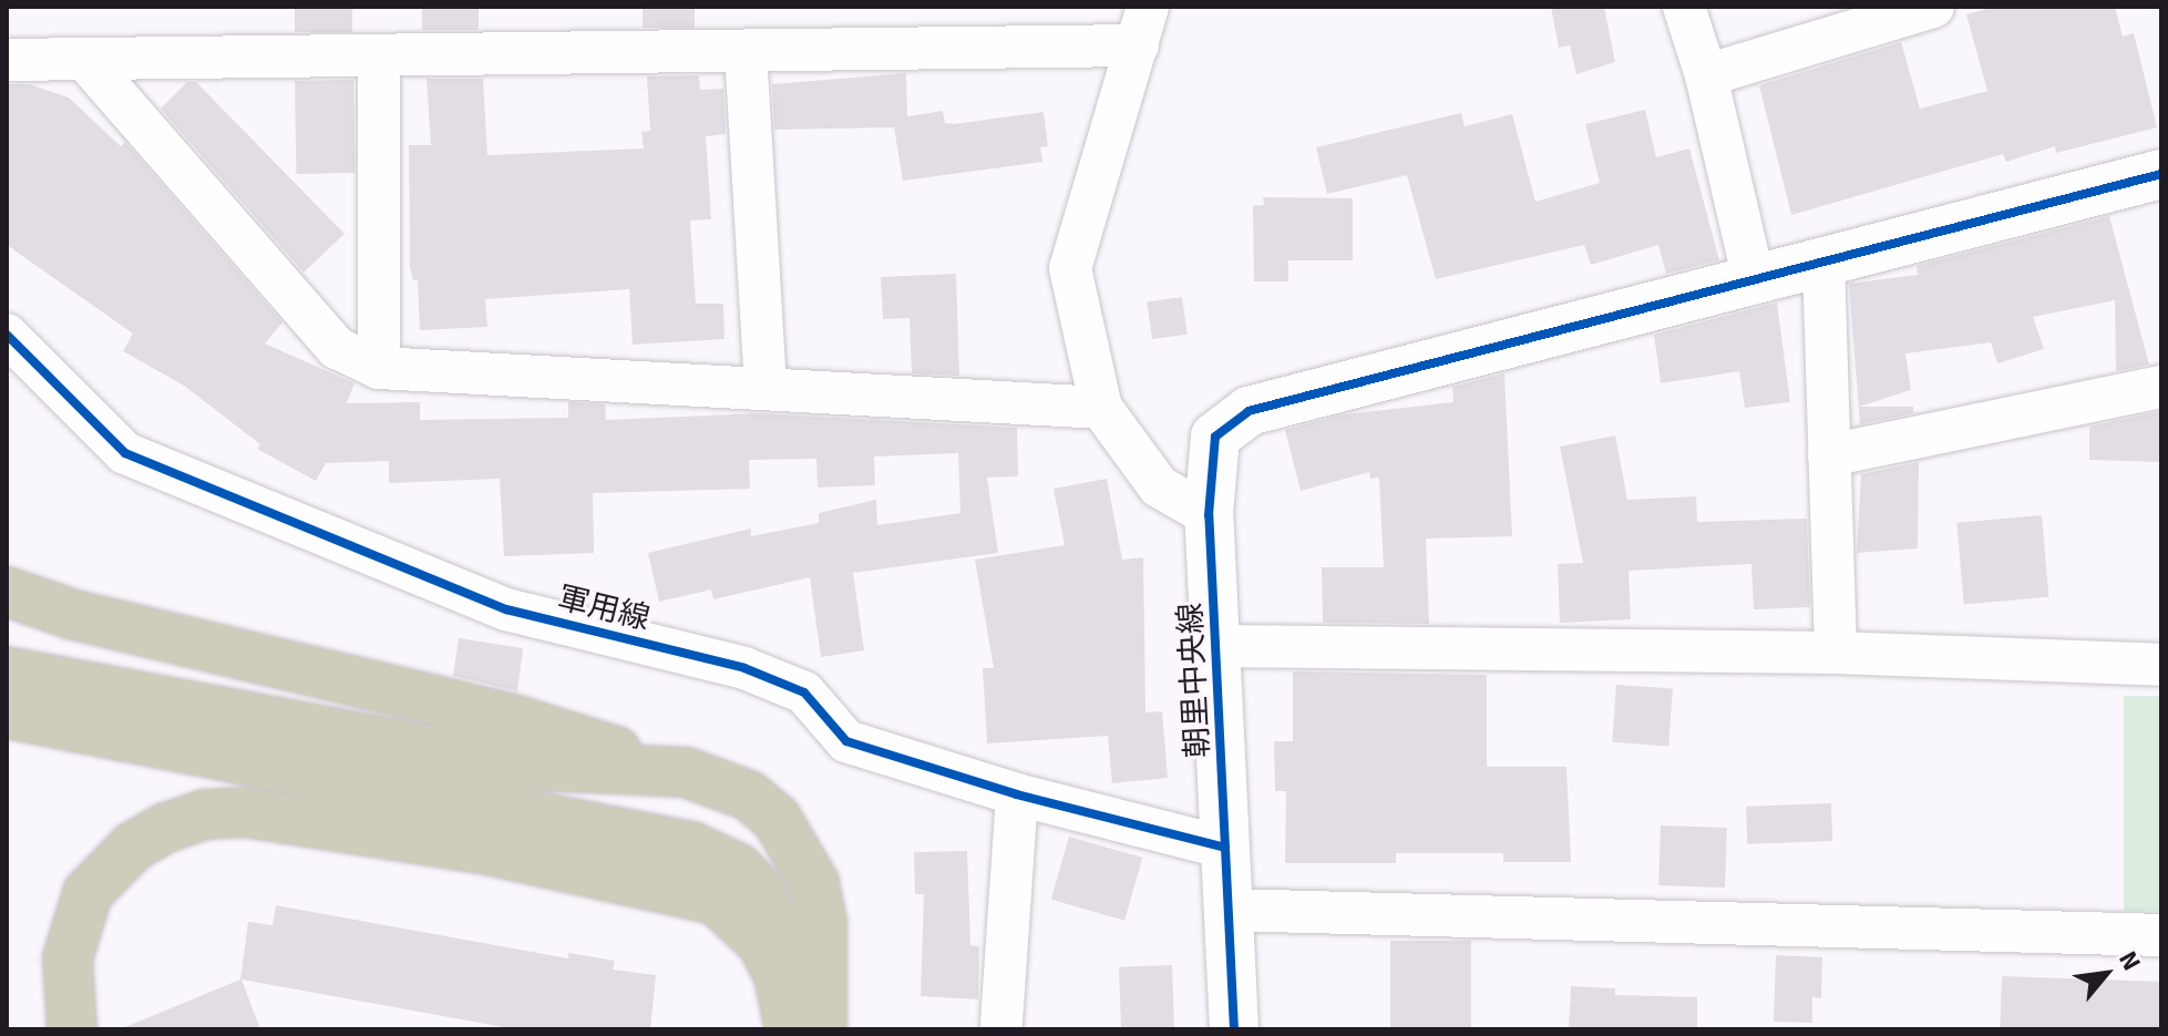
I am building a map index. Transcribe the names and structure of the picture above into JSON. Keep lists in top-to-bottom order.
{
  "streets": {
    "street": ["軍用線", "朝里中央線"]
  },
  "crossings": [
    ["軍用線", "朝里中央線"]
  ],
  "north": "top right"
}
